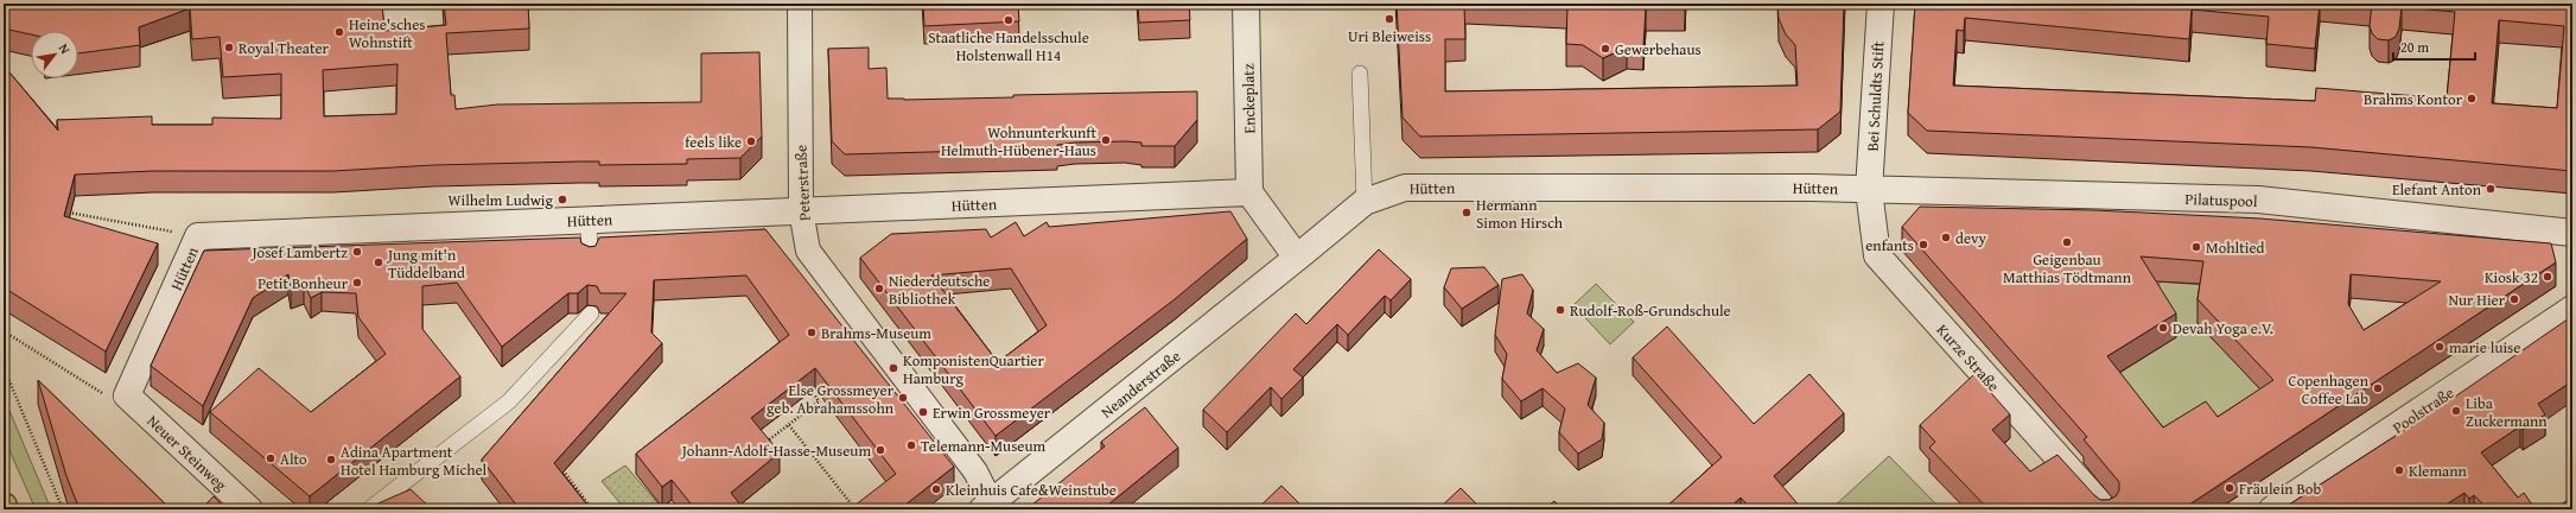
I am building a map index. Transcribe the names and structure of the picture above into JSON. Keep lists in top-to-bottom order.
{
  "streets": {
    "street": [
      "Bei Schuldts Stift",
      "Enckeplatz",
      "Peterstraße",
      "Hütten",
      "Pilatuspool",
      "Kurze Straße",
      "Neanderstraße",
      "Poolstraße",
      "Neuer Steinweg"
    ]
  },
  "crossings": [
    ["Bei Schuldts Stift", "Hütten"],
    ["Bei Schuldts Stift", "Pilatuspool"],
    ["Bei Schuldts Stift", "Kurze Straße"],
    ["Enckeplatz", "Hütten"],
    ["Peterstraße", "Hütten"],
    ["Peterstraße", "Neanderstraße"],
    ["Hütten", "Pilatuspool"],
    ["Hütten", "Kurze Straße"],
    ["Hütten", "Neanderstraße"],
    ["Hütten", "Neuer Steinweg"],
    ["Pilatuspool", "Kurze Straße"]
  ],
  "places": [
    "Uri Bleiweiss",
    "Staatliche Handelsschule Holstenwall H14",
    "Heine'sches Wohnstift",
    "Royal Theater",
    "Gewerbehaus",
    "Brahms Kontor",
    "Wohnunterkunft Helmuth-Hübener-Haus",
    "feels like",
    "Elefant Anton",
    "Wilhelm Ludwig",
    "Hermann Simon Hirsch",
    "devy",
    "Geigenbau Matthias Tödtmann",
    "enfants",
    "Mohltied",
    "Josef Lambertz",
    "Jung mit'n Tüddelband",
    "Kiosk 32",
    "Petit Bonheur",
    "Niederdeutsche Bibliothek",
    "Nur Hier",
    "Rudolf-Roß-Grundschule",
    "Devah Yoga e.V.",
    "Brahms-Museum",
    "marie luise",
    "KomponistenQuartier Hamburg",
    "Copenhagen Coffee Lab",
    "Else Grossmeyer geb. Abrahamssohn",
    "Liba Zuckermann",
    "Erwin Grossmeyer",
    "Telemann-Museum",
    "Johann-Adolf-Hasse-Museum",
    "Alto",
    "Adina Apartment Hotel Hamburg Michel",
    "Klemann",
    "Fräulein Bob",
    "Kleinhuis Cafe&Weinstube"
  ],
  "scale_bar": "20 m",
  "north": "top right"
}
